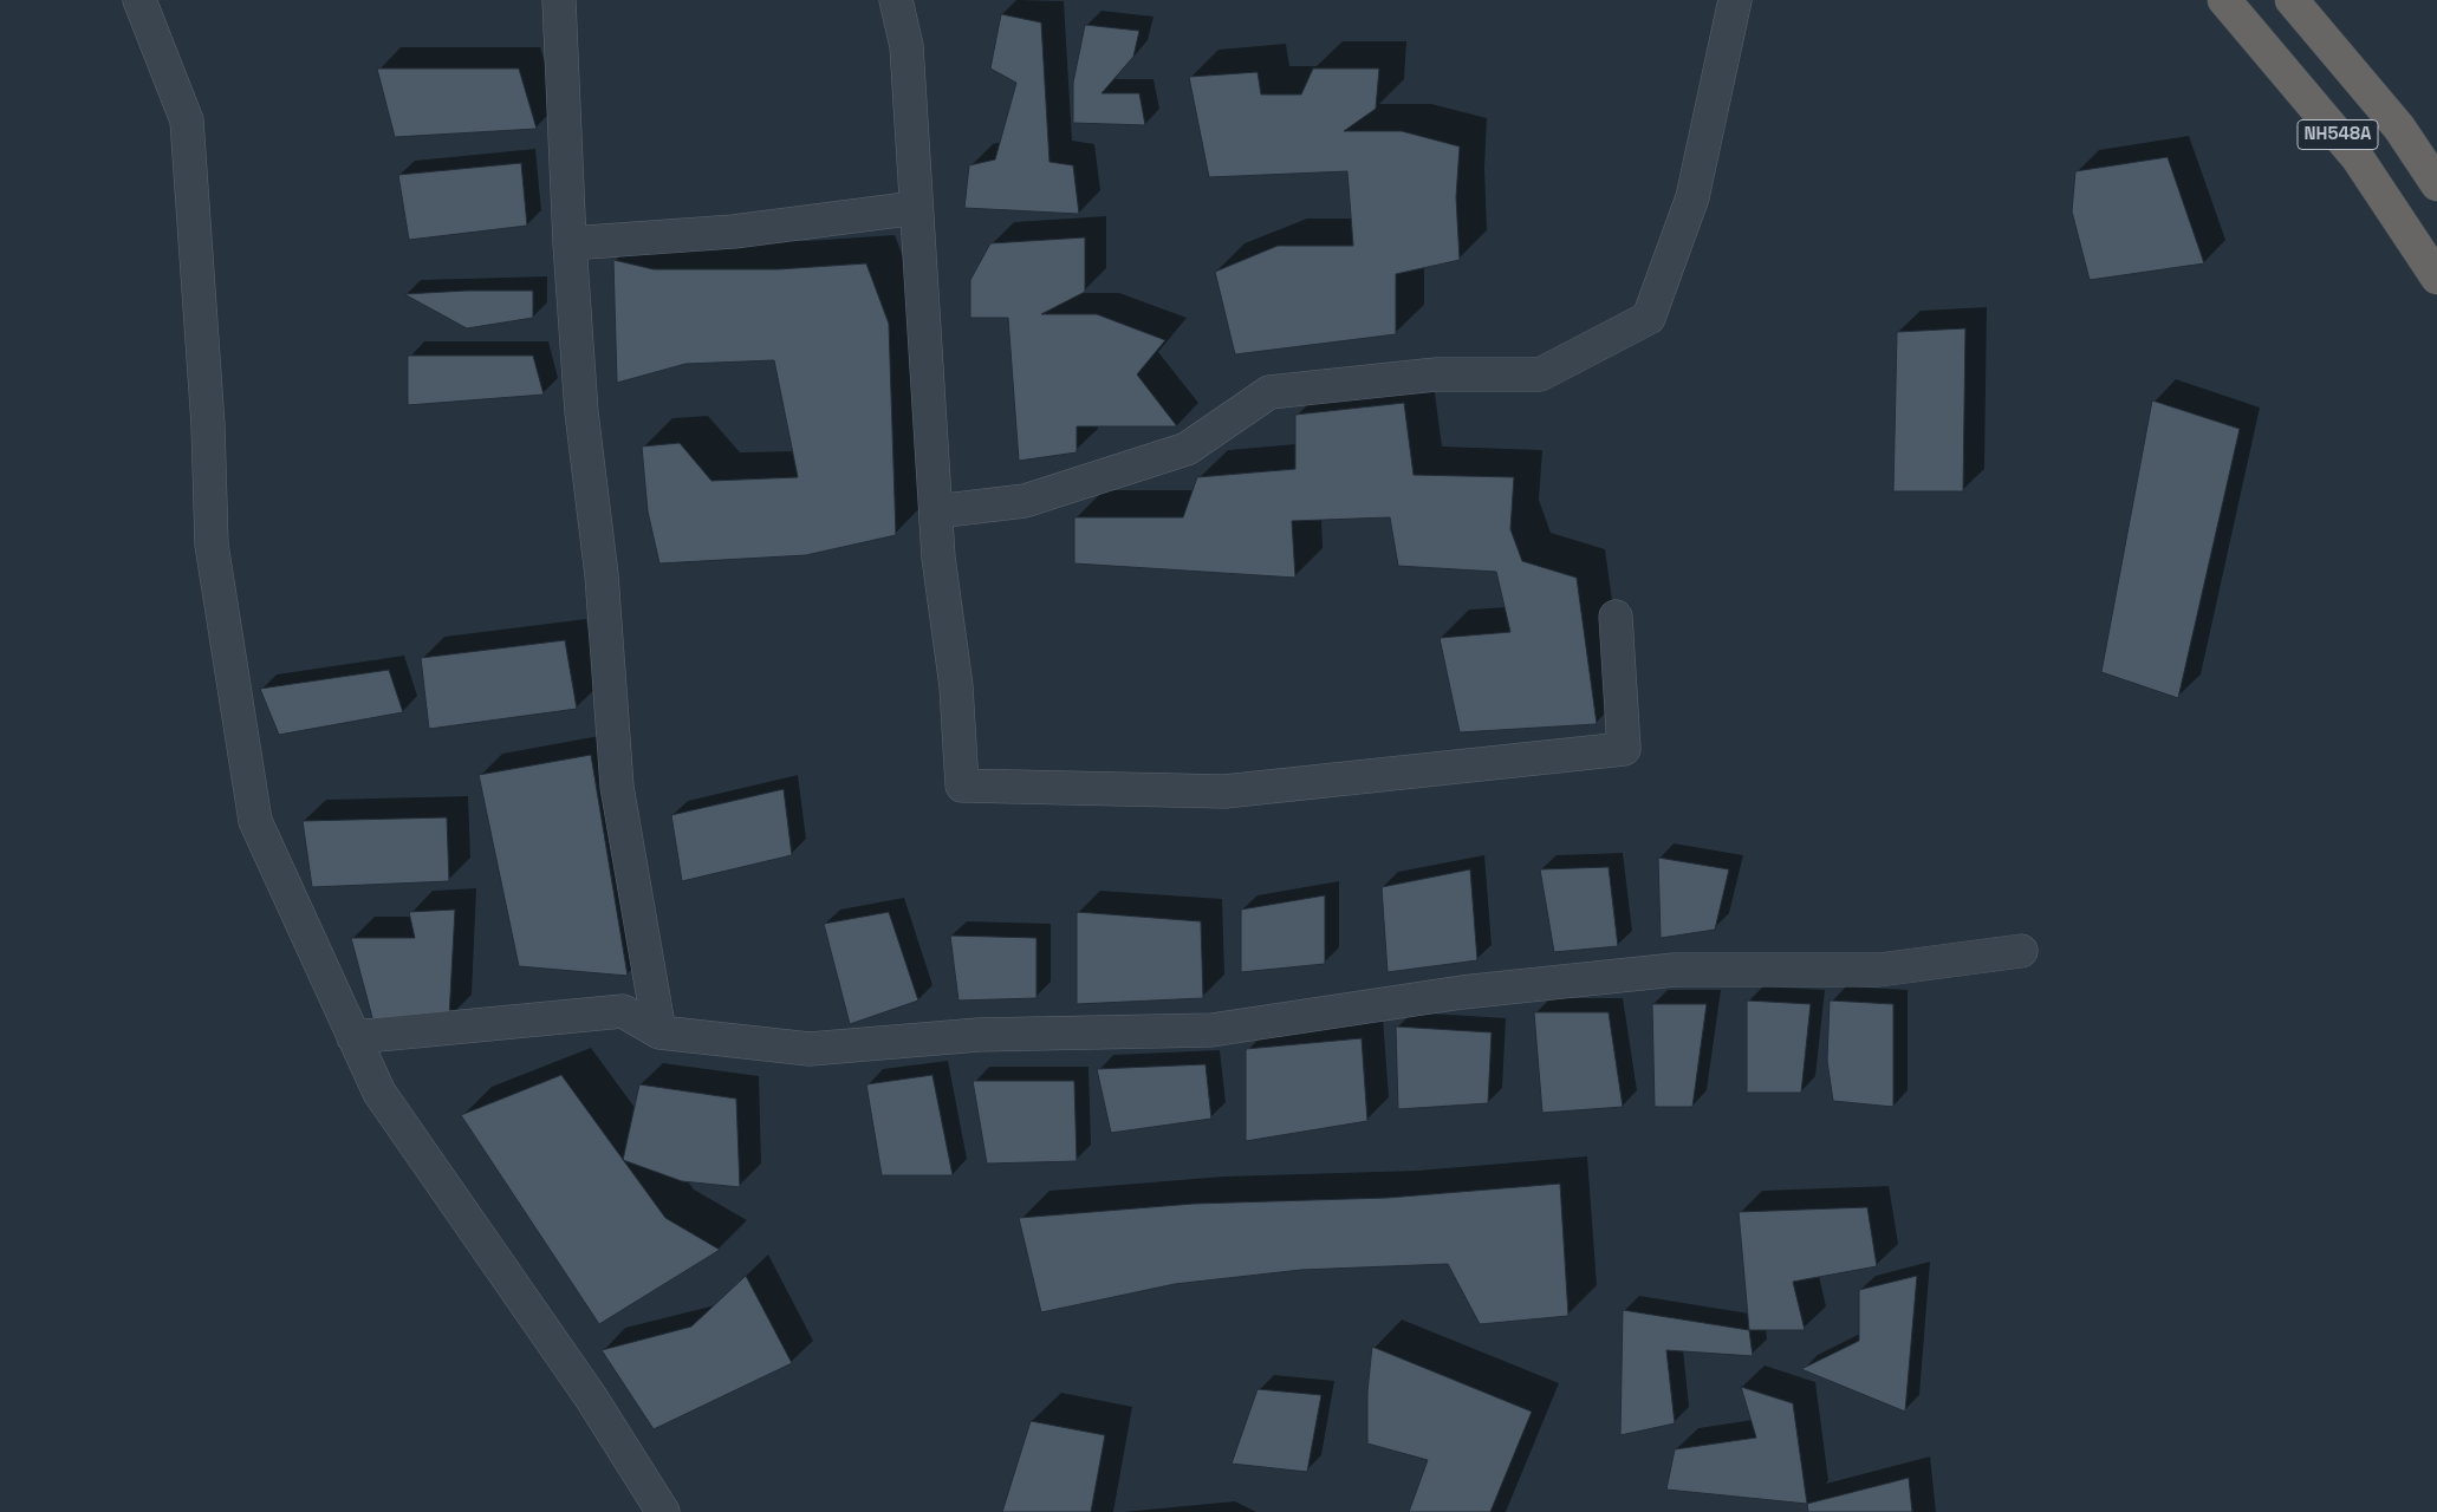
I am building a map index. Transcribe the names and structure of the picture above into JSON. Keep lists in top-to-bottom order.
{
  "streets": {
    "highway": ["NH548A"]
  }
}
